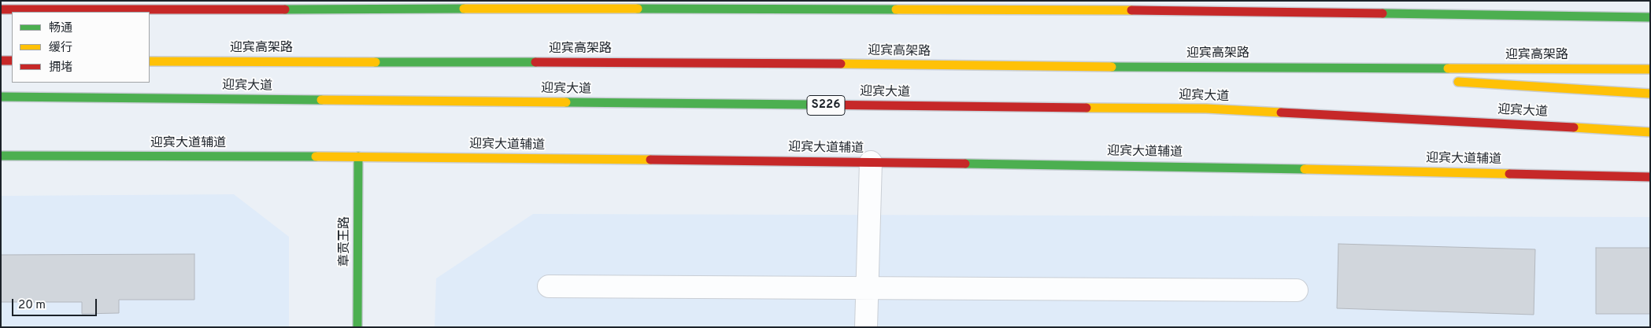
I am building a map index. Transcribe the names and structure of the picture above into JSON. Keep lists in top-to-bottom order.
{
  "streets": {
    "main road": [
      "迎宾高架路",
      "迎宾大道",
      "S226",
      "迎宾大道辅道",
      "章贡王路"
    ]
  },
  "crossings": [
    ["迎宾大道辅道", "章贡王路"]
  ],
  "legend": ["畅通", "缓行", "拥堵"],
  "scale_bar": "20 m"
}
